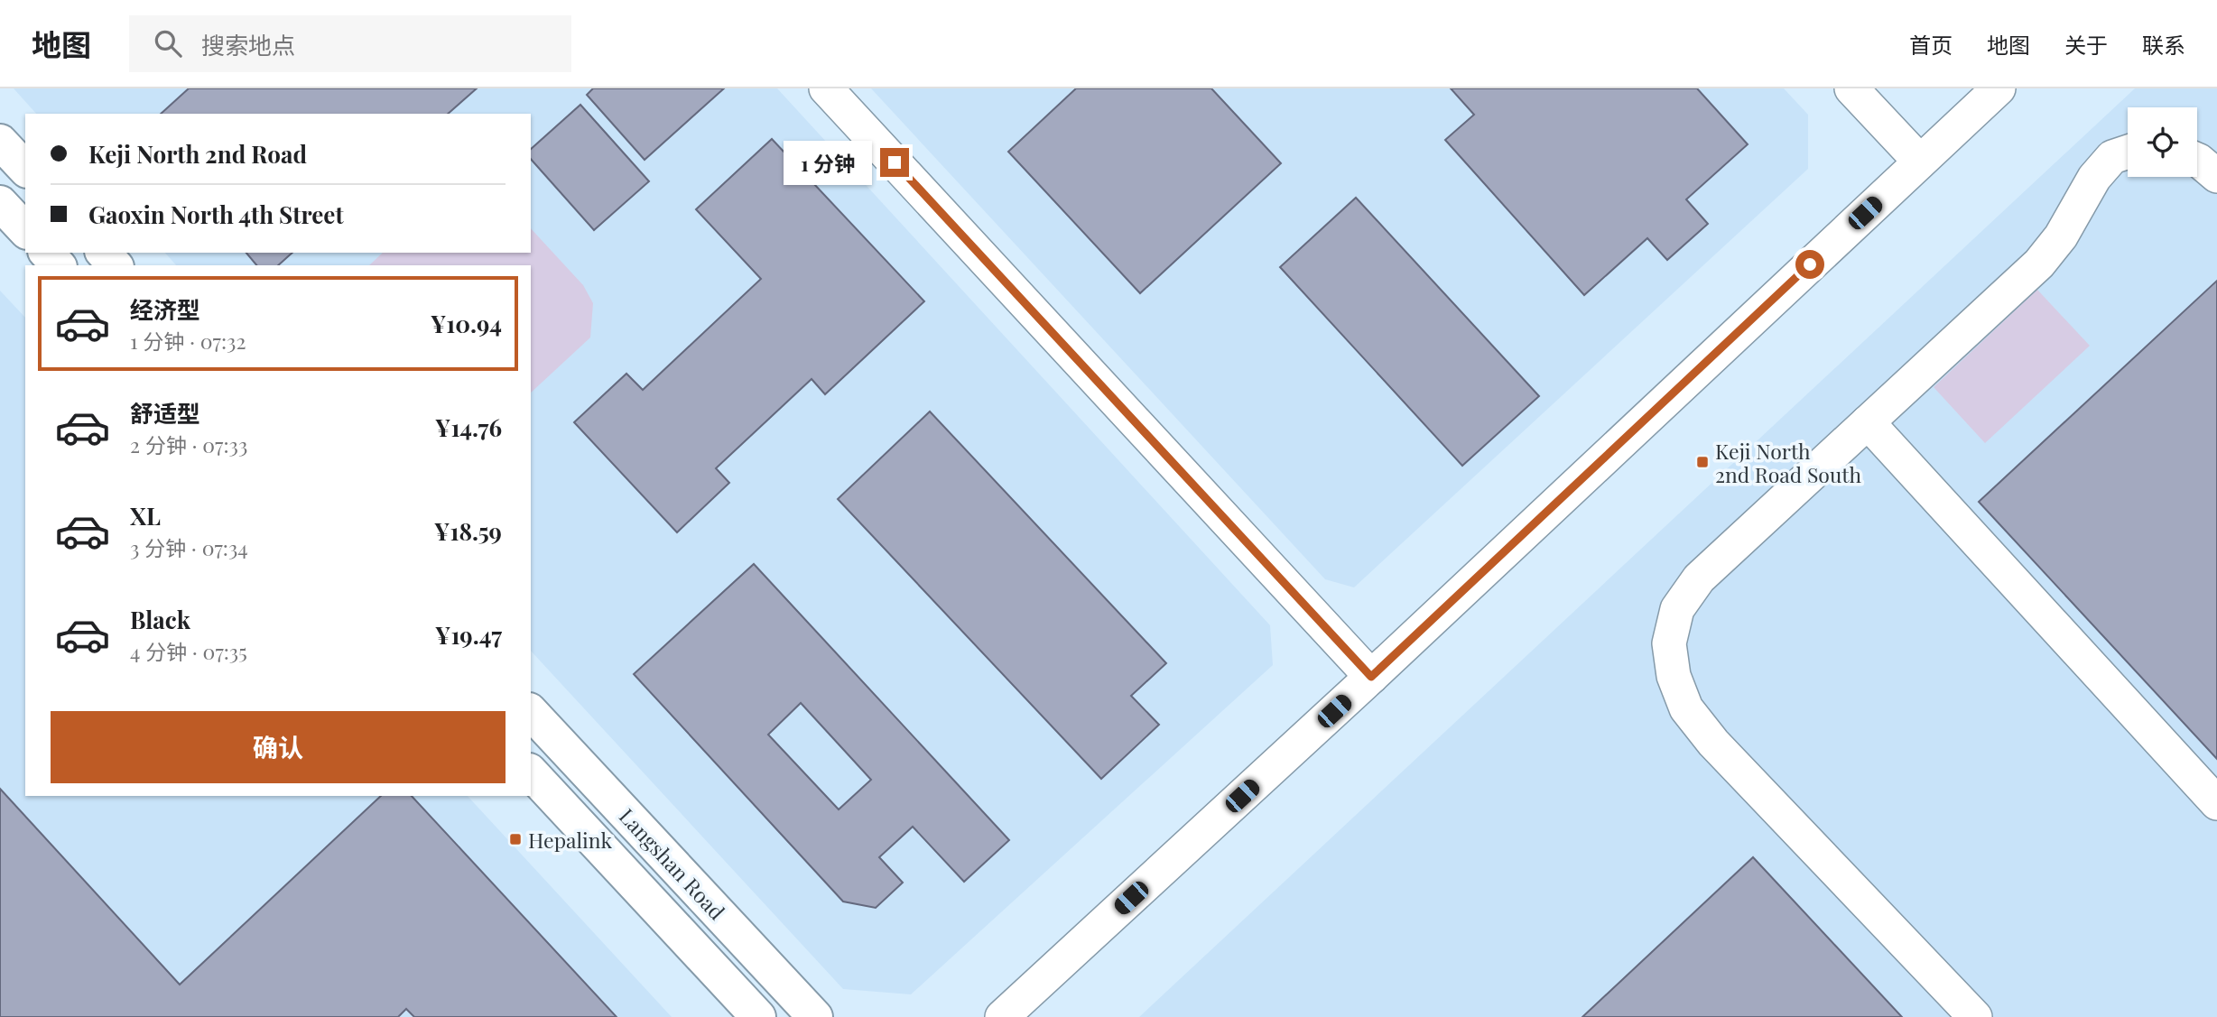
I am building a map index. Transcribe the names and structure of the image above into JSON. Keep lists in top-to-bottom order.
{
  "streets": {
    "main road": ["Langshan Road"]
  },
  "places": {
    "transit": ["Keji North 2nd Road South", "Hepalink"]
  },
  "page": {
    "header": "地图",
    "search": "搜索地点",
    "nav": [
      "首页",
      "地图",
      "关于",
      "联系"
    ],
    "banner": ["Keji North 2nd Road", "Gaoxin North 4th Street"],
    "bubble": "1 分钟",
    "list": [
      {
        "name": "经济型",
        "note": "1 分钟 · 07:32",
        "value": "¥10.94"
      },
      {
        "name": "舒适型",
        "note": "2 分钟 · 07:33",
        "value": "¥14.76"
      },
      {
        "name": "XL",
        "note": "3 分钟 · 07:34",
        "value": "¥18.59"
      },
      {
        "name": "Black",
        "note": "4 分钟 · 07:35",
        "value": "¥19.47"
      }
    ],
    "buttons": "确认"
  }
}
